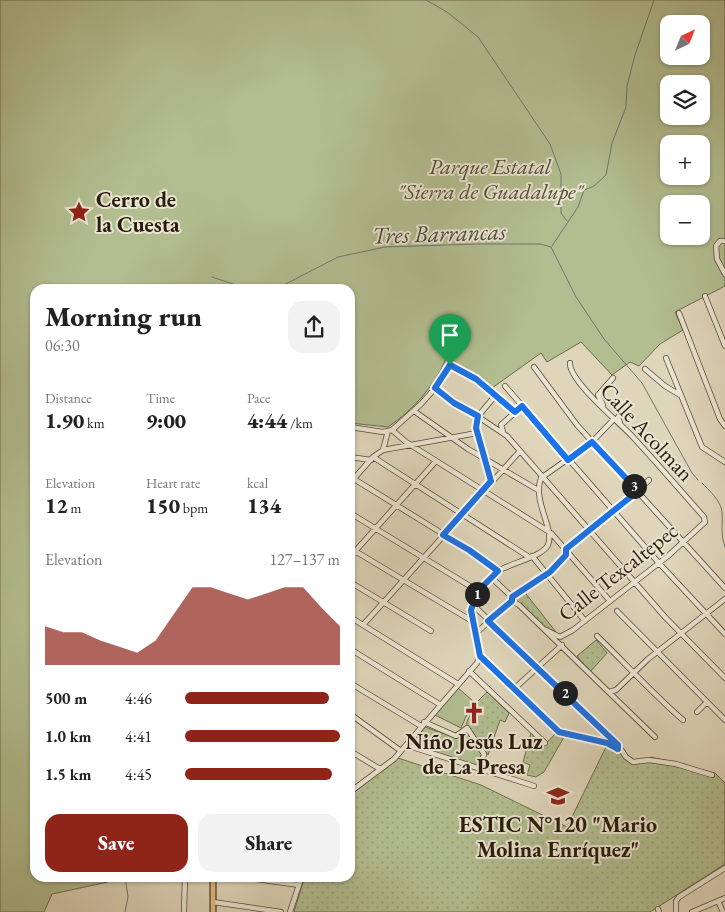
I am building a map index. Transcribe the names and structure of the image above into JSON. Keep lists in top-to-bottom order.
{
  "streets": {
    "street": ["Calle Acolman", "Calle Texcaltepec"]
  },
  "crossings": [
    ["Calle Acolman", "Calle Texcaltepec"]
  ],
  "water": ["Tres Barrancas"],
  "parks": ["Parque Estatal \"Sierra de Guadalupe\""],
  "places": {
    "place": ["Cerro de la Cuesta"],
    "church": ["Niño Jesús Luz de La Presa"],
    "school or university": ["ESTIC N°120 \"Mario Molina Enríquez\""]
  },
  "north": "top right",
  "page": {
    "map_buttons": ["+", "−"],
    "heading": ["Morning run", "06:30"],
    "stats": [
      ["Distance", "1.90 km"],
      ["Time", "9:00"],
      ["Pace", "4:44 /km"],
      ["Elevation", "12 m"],
      ["Heart rate", "150 bpm"],
      ["kcal", "134"]
    ],
    "pins": ["3", "1", "2"],
    "chart": ["Elevation", "127–137 m"],
    "list": [
      {
        "name": "500 m",
        "note": "4:46"
      },
      {
        "name": "1.0 km",
        "note": "4:41"
      },
      {
        "name": "1.5 km",
        "note": "4:45"
      }
    ],
    "buttons": ["Save", "Share"]
  }
}
